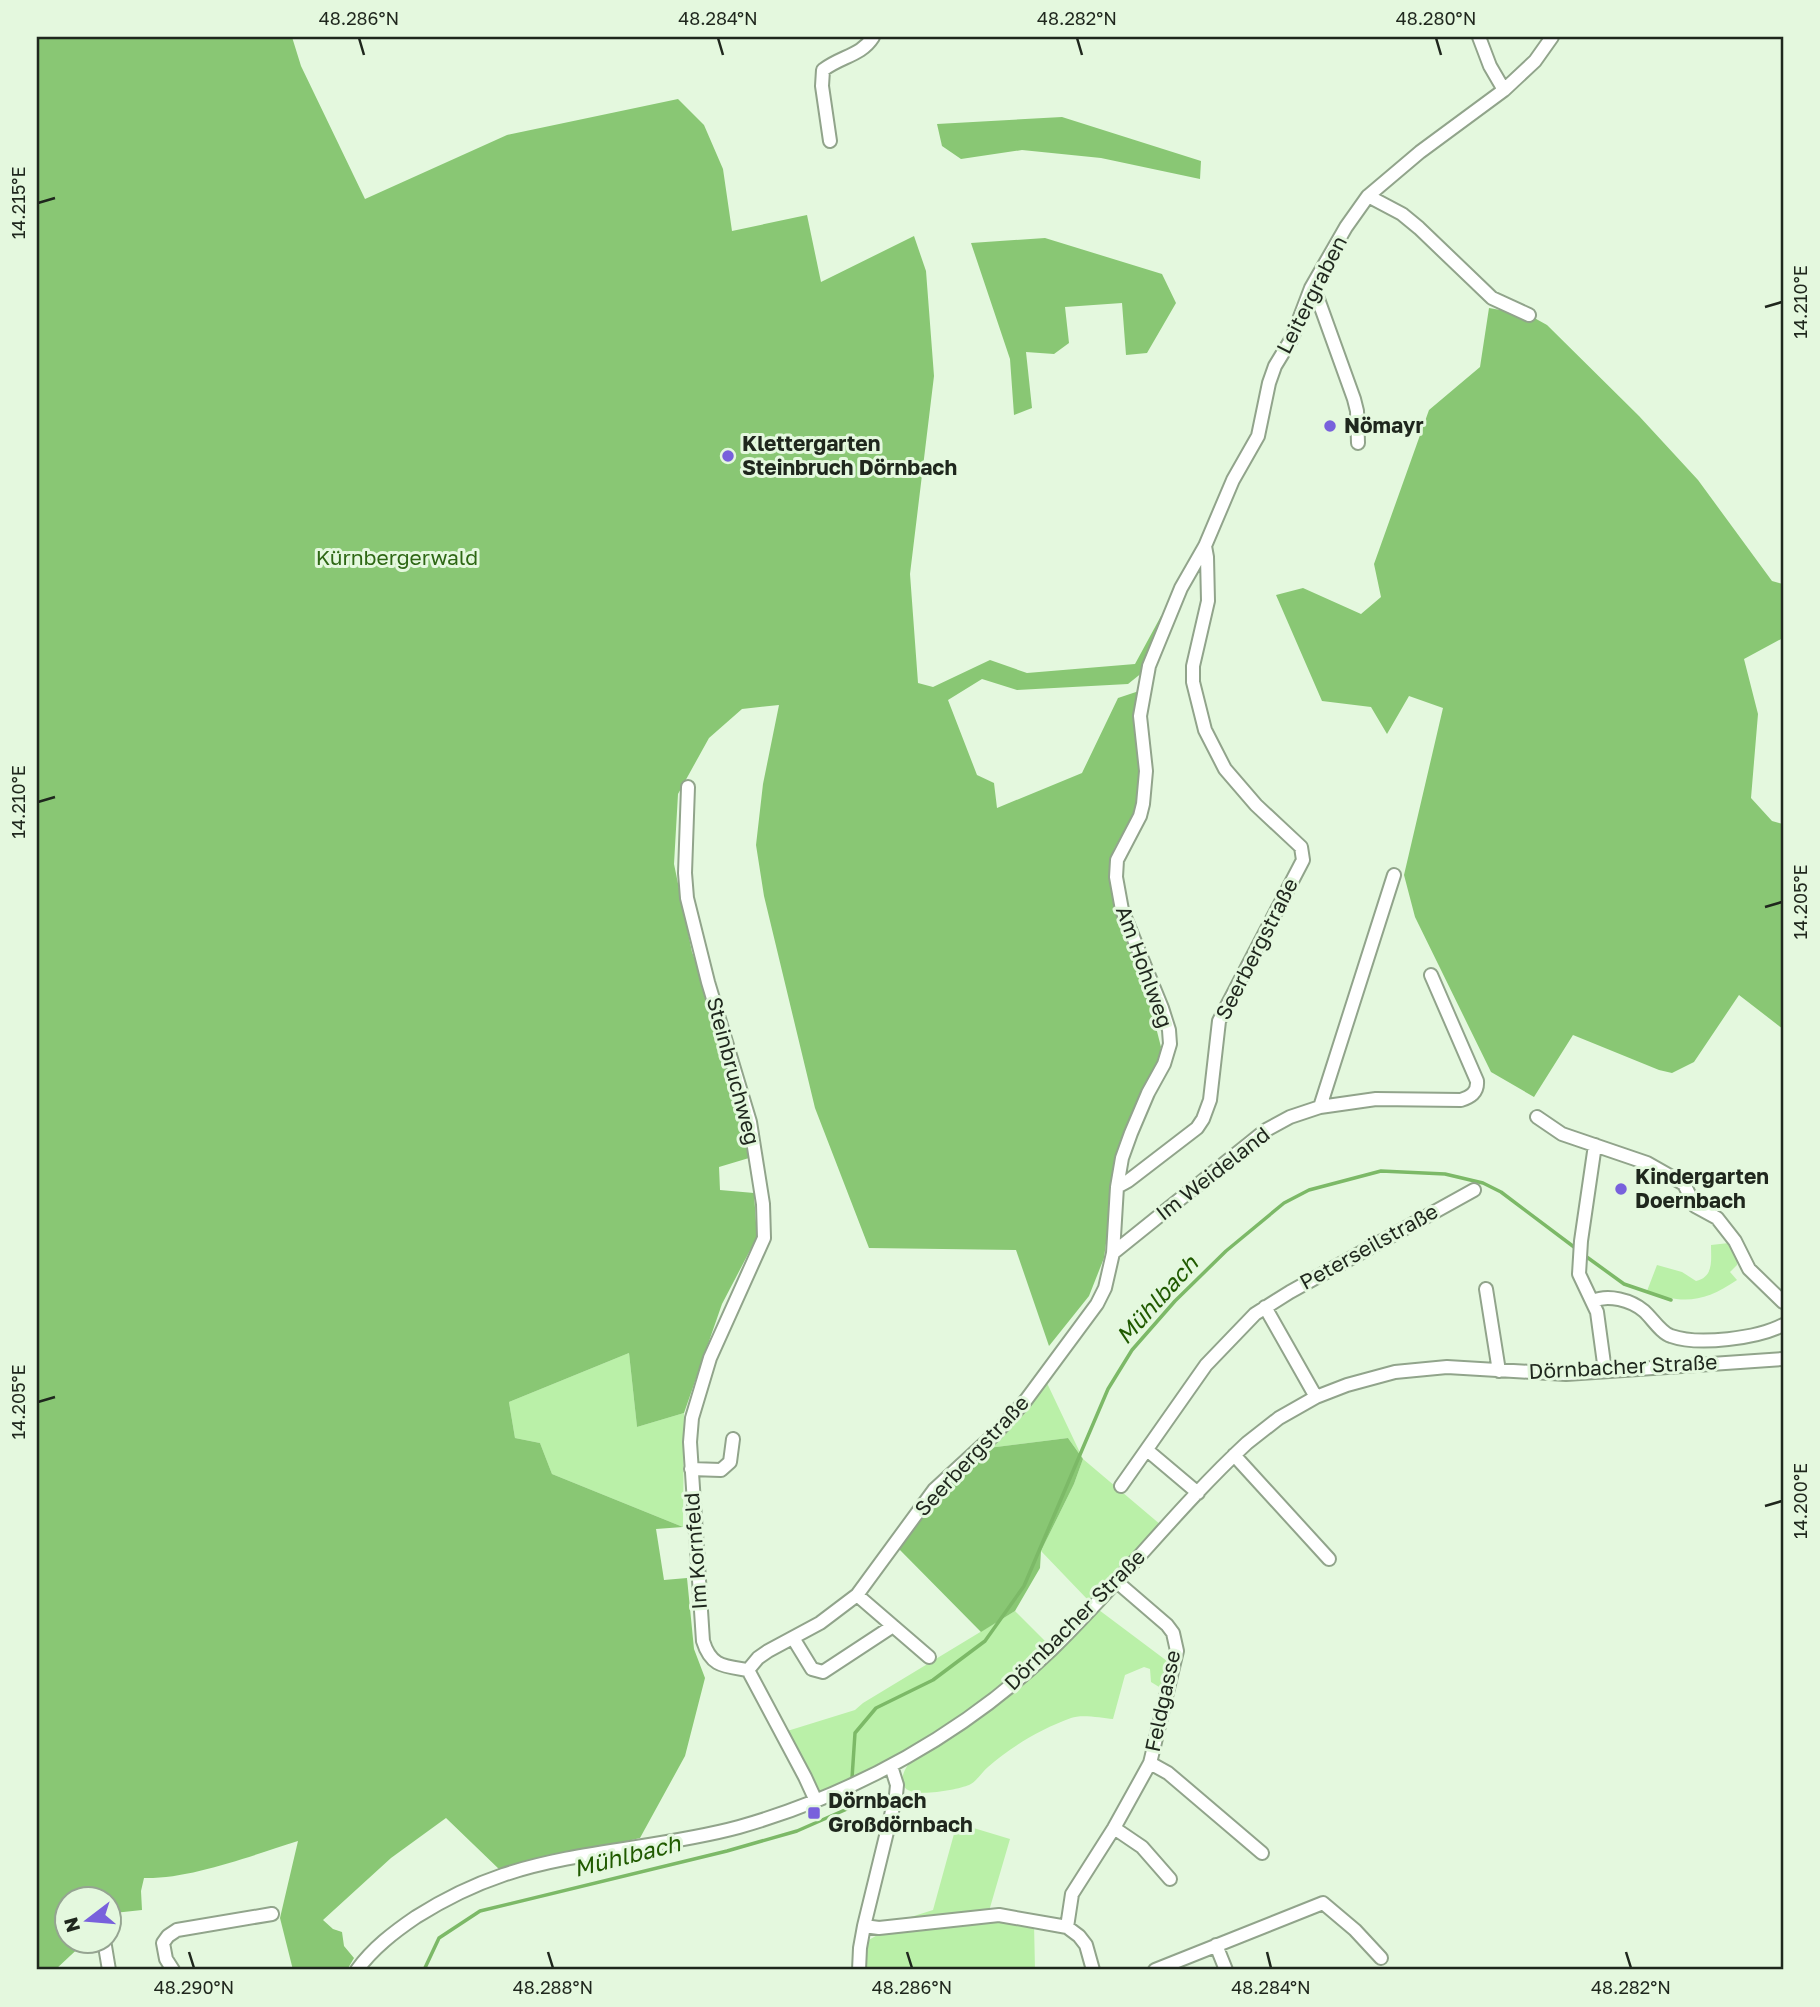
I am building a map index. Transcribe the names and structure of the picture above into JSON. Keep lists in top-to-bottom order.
{
  "streets": {
    "street": [
      "Leitergraben",
      "Seerbergstraße",
      "Am Hohlweg",
      "Steinbruchweg",
      "Im Weideland",
      "Peterseilstraße",
      "Dörnbacher Straße",
      "Im Kornfeld",
      "Feldgasse"
    ]
  },
  "crossings": [
    ["Leitergraben", "Seerbergstraße"],
    ["Leitergraben", "Am Hohlweg"],
    ["Seerbergstraße", "Am Hohlweg"],
    ["Seerbergstraße", "Im Weideland"],
    ["Seerbergstraße", "Im Kornfeld"],
    ["Steinbruchweg", "Im Kornfeld"],
    ["Dörnbacher Straße", "Feldgasse"]
  ],
  "water": ["Mühlbach"],
  "parks": ["Kürnbergerwald"],
  "places": {
    "other": ["Nömayr", "Klettergarten Steinbruch Dörnbach", "Kindergarten Doernbach"],
    "transit": ["Dörnbach Großdörnbach"]
  },
  "north": "left",
  "coordinates": [
    "48.286°N",
    "48.284°N",
    "48.282°N",
    "48.280°N",
    "14.215°E",
    "14.210°E",
    "14.205°E",
    "14.200°E",
    "48.290°N",
    "48.288°N"
  ]
}
